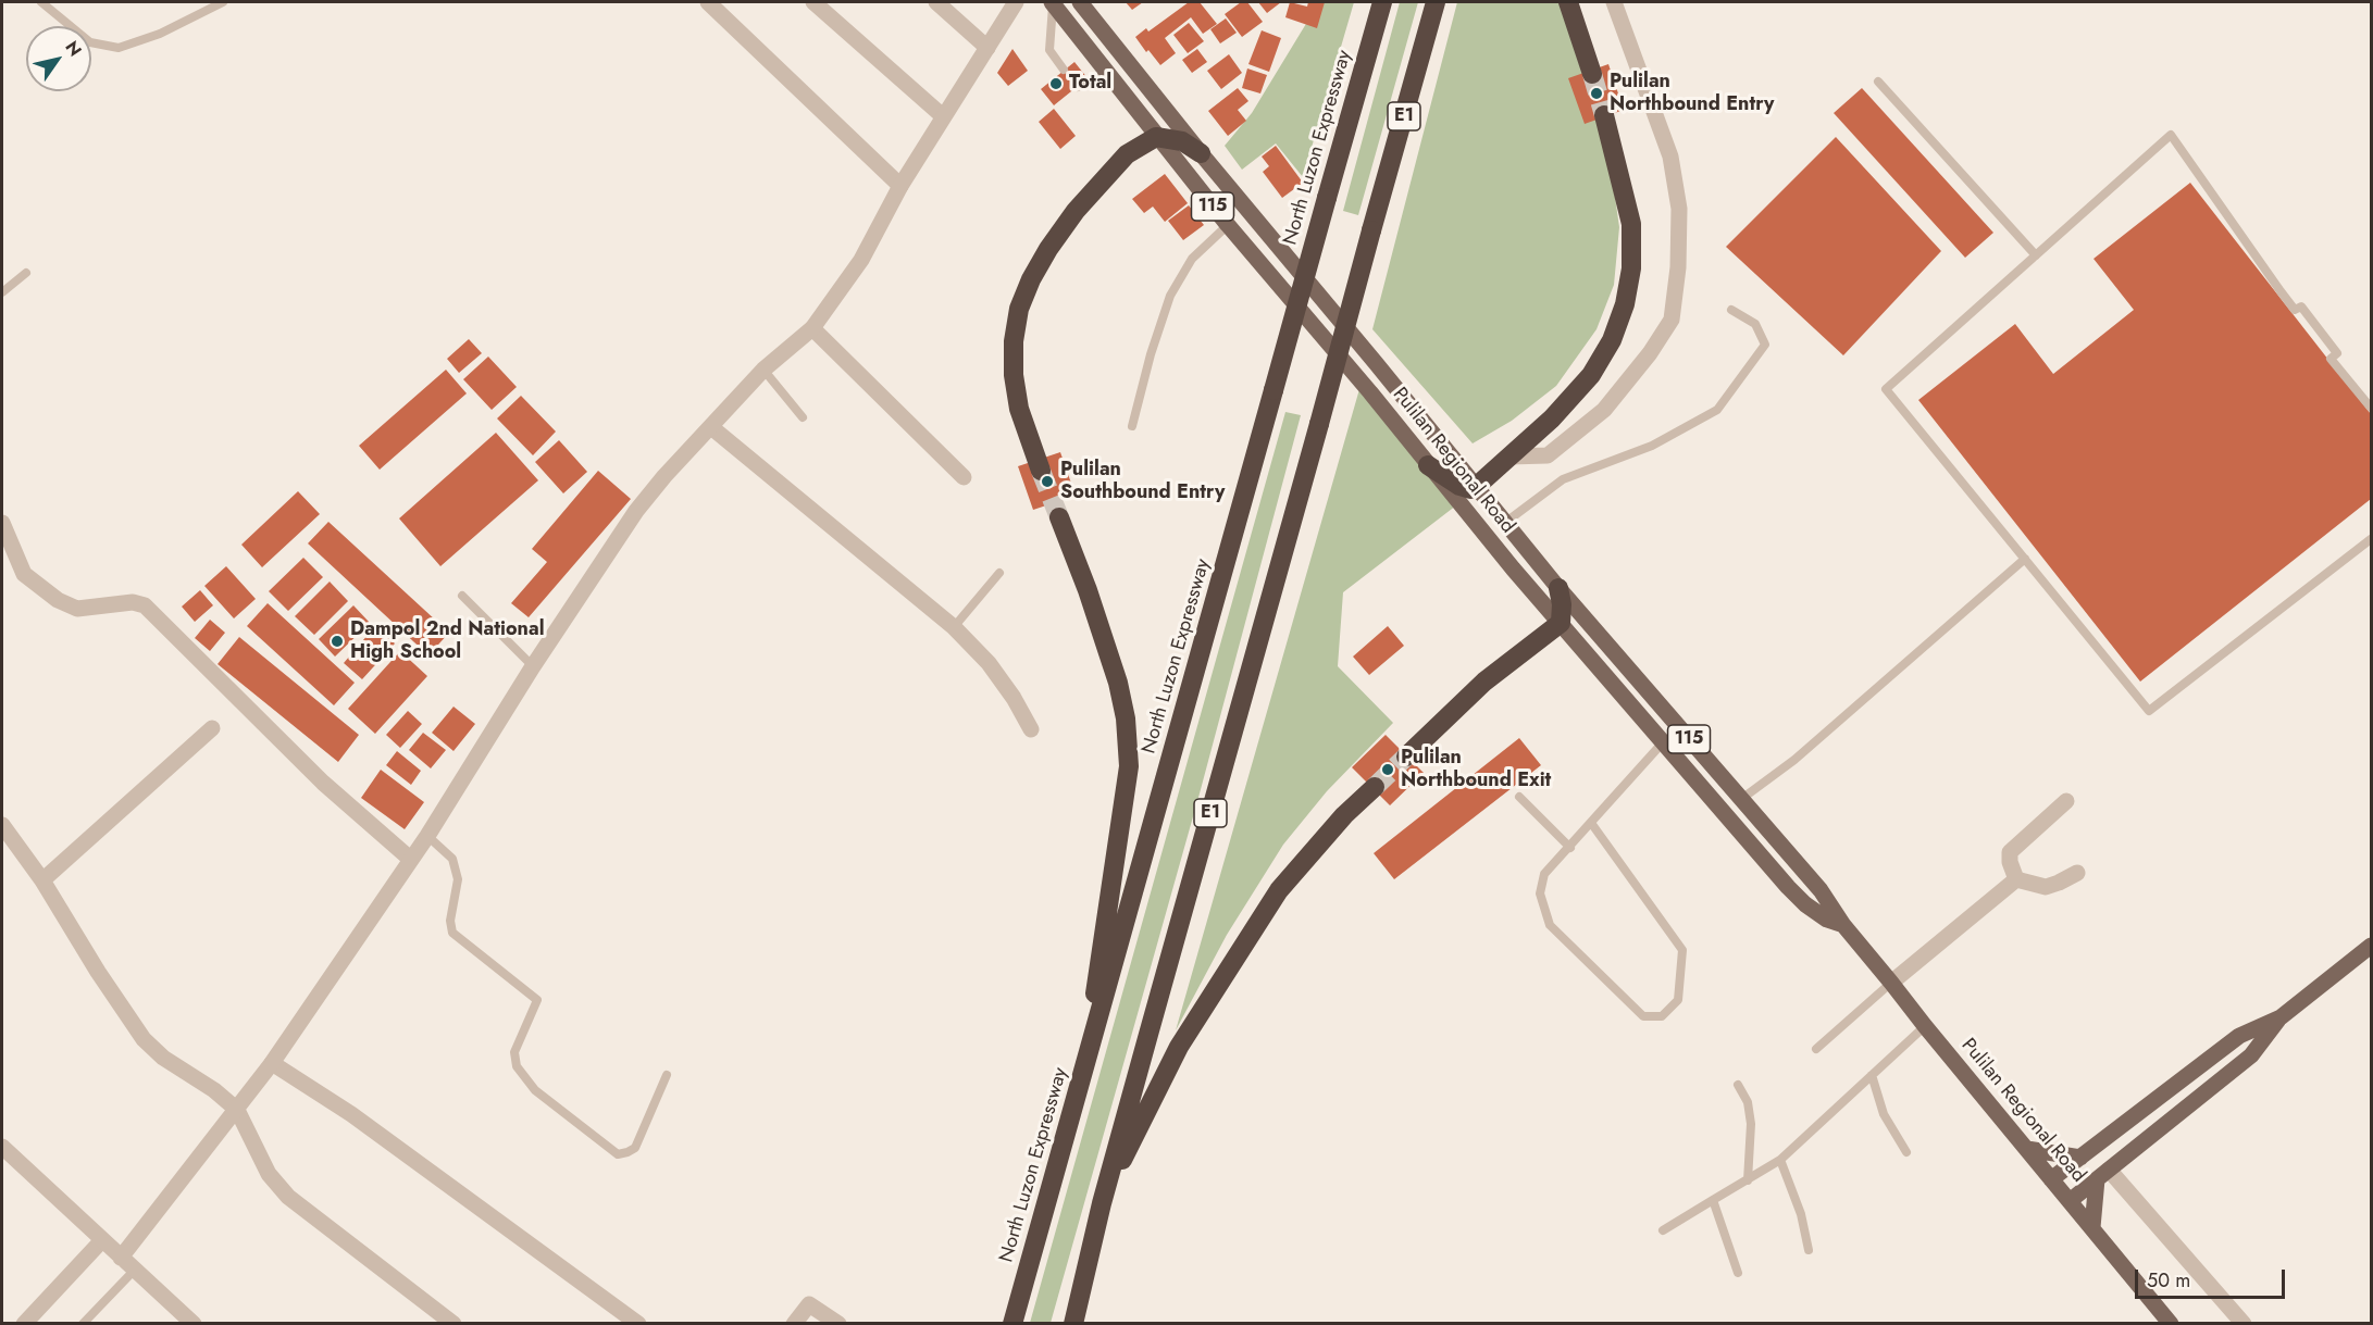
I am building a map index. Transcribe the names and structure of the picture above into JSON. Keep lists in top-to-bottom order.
{
  "streets": {
    "highway": ["E1", "North Luzon Expressway"],
    "main road": ["115", "Pulilan Regional Road"]
  },
  "places": [
    "Total",
    "Pulilan Northbound Entry",
    "Pulilan Southbound Entry",
    "Dampol 2nd National High School",
    "Pulilan Northbound Exit"
  ],
  "scale_bar": "50 m",
  "north": "top right"
}
